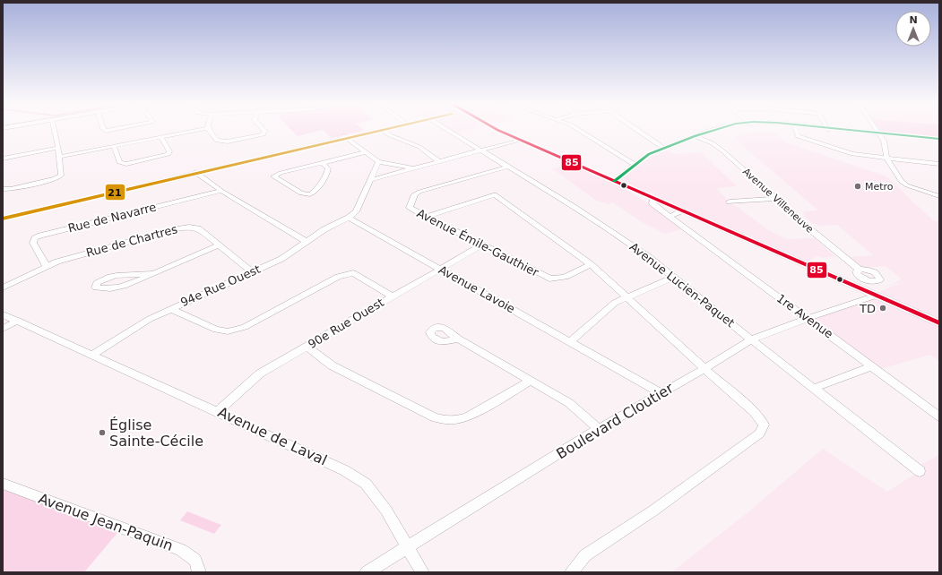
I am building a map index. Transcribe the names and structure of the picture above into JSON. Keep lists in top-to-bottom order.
{
  "streets": {
    "street": [
      "Avenue Villeneuve",
      "Rue de Navarre",
      "Rue de Chartres",
      "Avenue Émile-Gauthier",
      "Avenue Lucien-Paquet",
      "94e Rue Ouest",
      "Avenue Lavoie",
      "1re Avenue",
      "90e Rue Ouest",
      "Boulevard Cloutier",
      "Avenue de Laval",
      "Avenue Jean-Paquin"
    ]
  },
  "crossings": [
    ["Rue de Navarre", "Rue de Chartres"],
    ["Rue de Chartres", "94e Rue Ouest"],
    ["Avenue Émile-Gauthier", "Avenue Lucien-Paquet"],
    ["Avenue Émile-Gauthier", "90e Rue Ouest"],
    ["Avenue Lucien-Paquet", "Boulevard Cloutier"],
    ["94e Rue Ouest", "Avenue Lavoie"],
    ["94e Rue Ouest", "Avenue de Laval"],
    ["Avenue Lavoie", "90e Rue Ouest"],
    ["Avenue Lavoie", "Boulevard Cloutier"],
    ["1re Avenue", "Boulevard Cloutier"],
    ["90e Rue Ouest", "Avenue de Laval"],
    ["Boulevard Cloutier", "Avenue de Laval"]
  ],
  "places": ["Metro", "TD", "Église Sainte-Cécile"],
  "lines": ["transit line 85", "transit line 21"],
  "north": "top"
}
